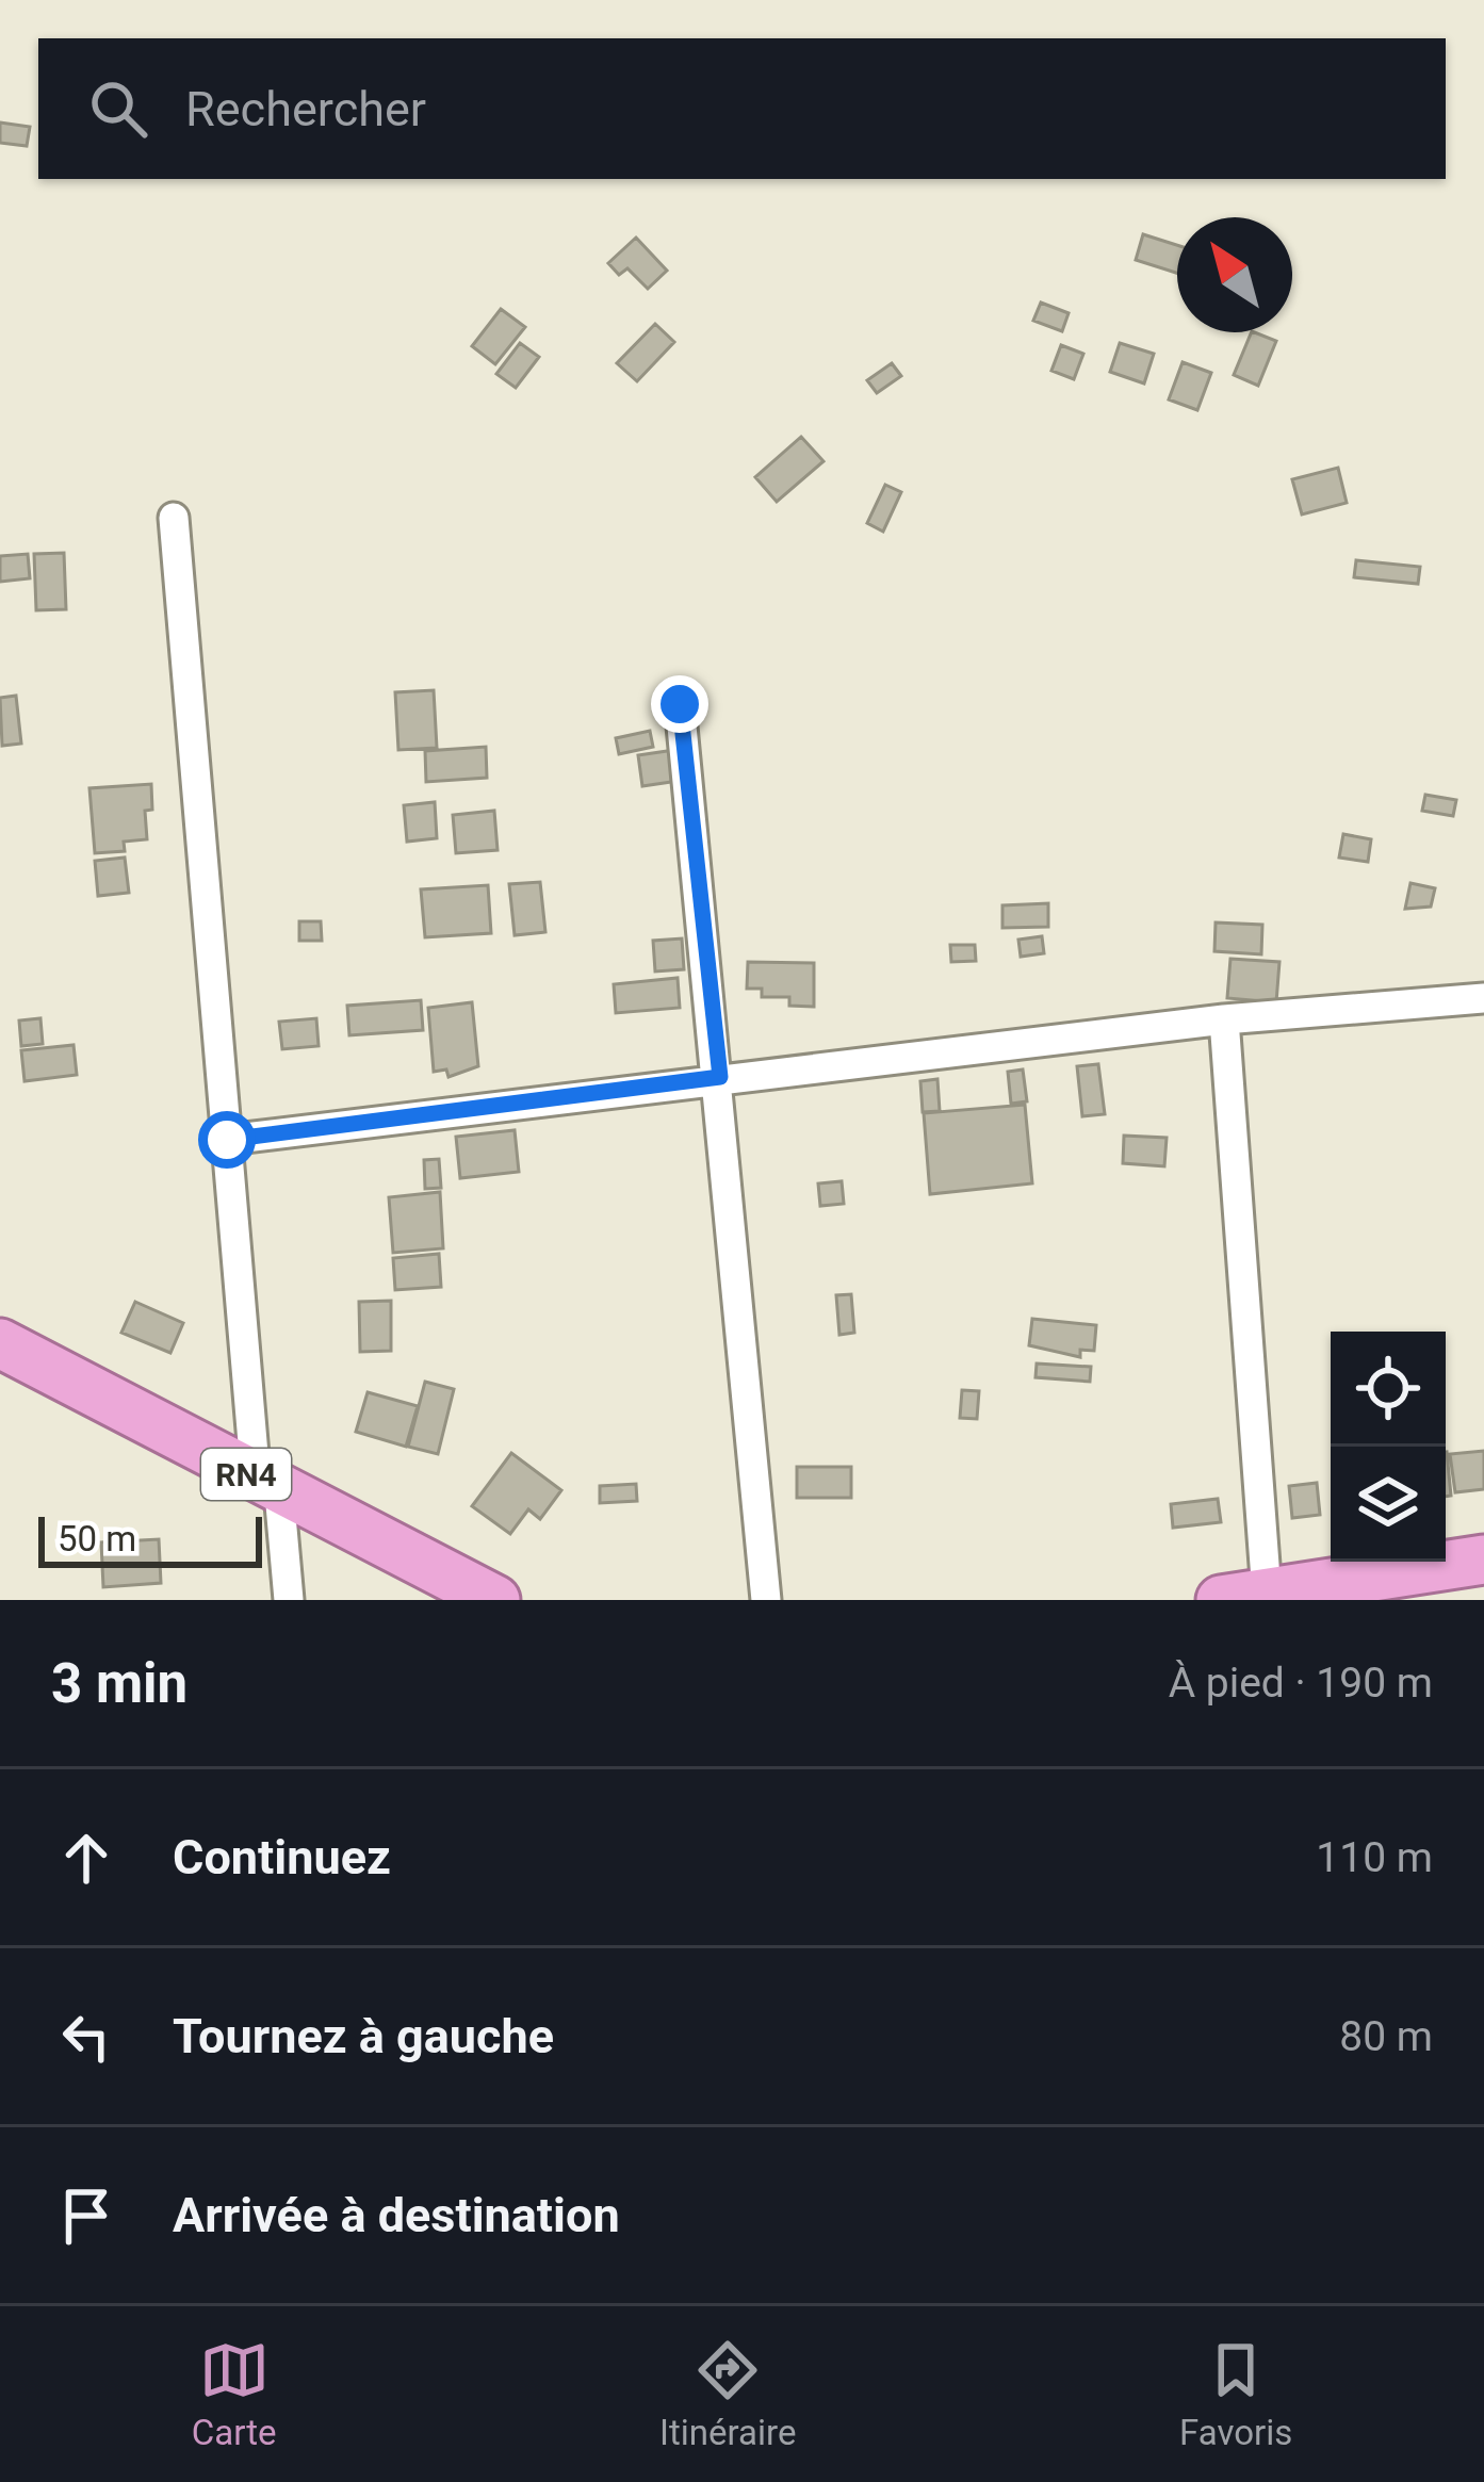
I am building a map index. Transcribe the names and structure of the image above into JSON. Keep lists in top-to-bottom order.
{
  "streets": {
    "highway": ["RN4"]
  },
  "scale_bar": "50 m",
  "north": "top left",
  "page": {
    "search": "Rechercher",
    "scale": "50 m",
    "heading": ["3 min", "À pied · 190 m"],
    "list": [
      ["Continuez", "110 m"],
      ["Tournez à gauche", "80 m"],
      "Arrivée à destination"
    ],
    "nav": ["Carte", "Itinéraire", "Favoris"]
  }
}
